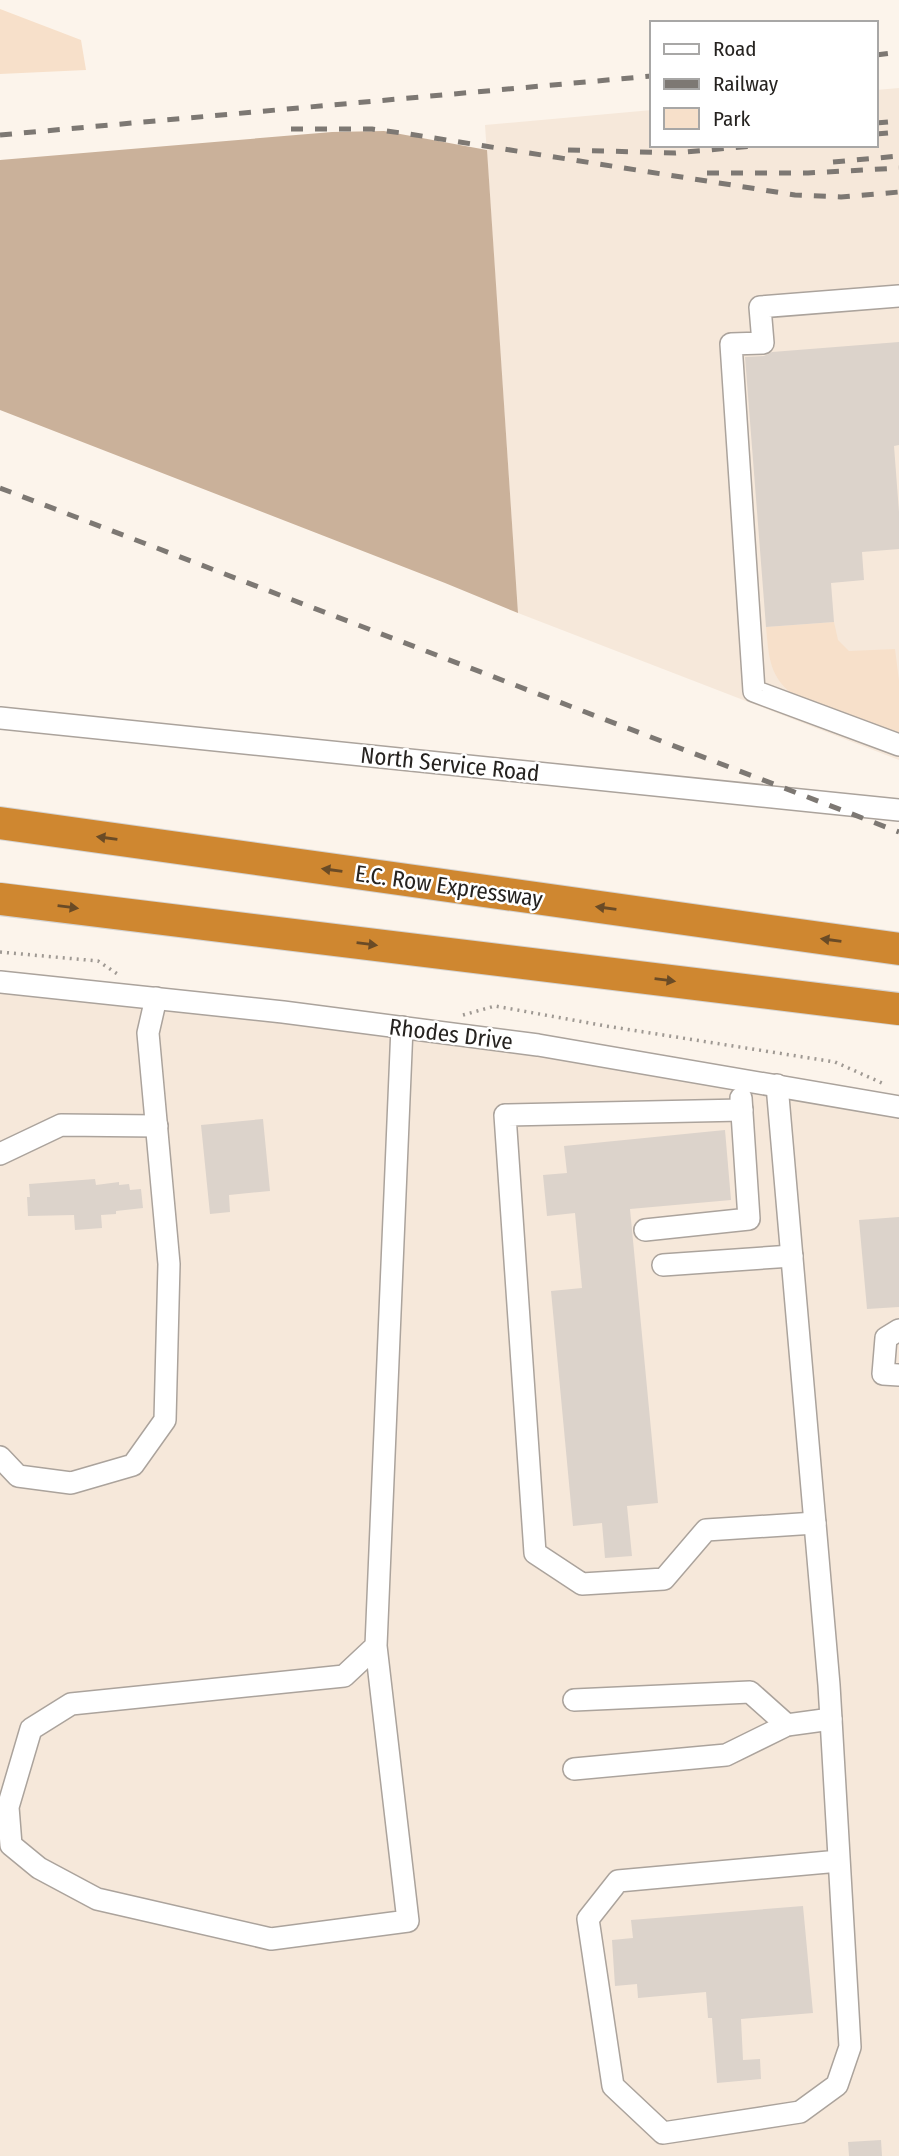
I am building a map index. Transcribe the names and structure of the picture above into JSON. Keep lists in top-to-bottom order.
{
  "streets": {
    "highway": ["E.C. Row Expressway"],
    "street": ["North Service Road", "Rhodes Drive"]
  },
  "legend": ["Road", "Railway", "Park"]
}
